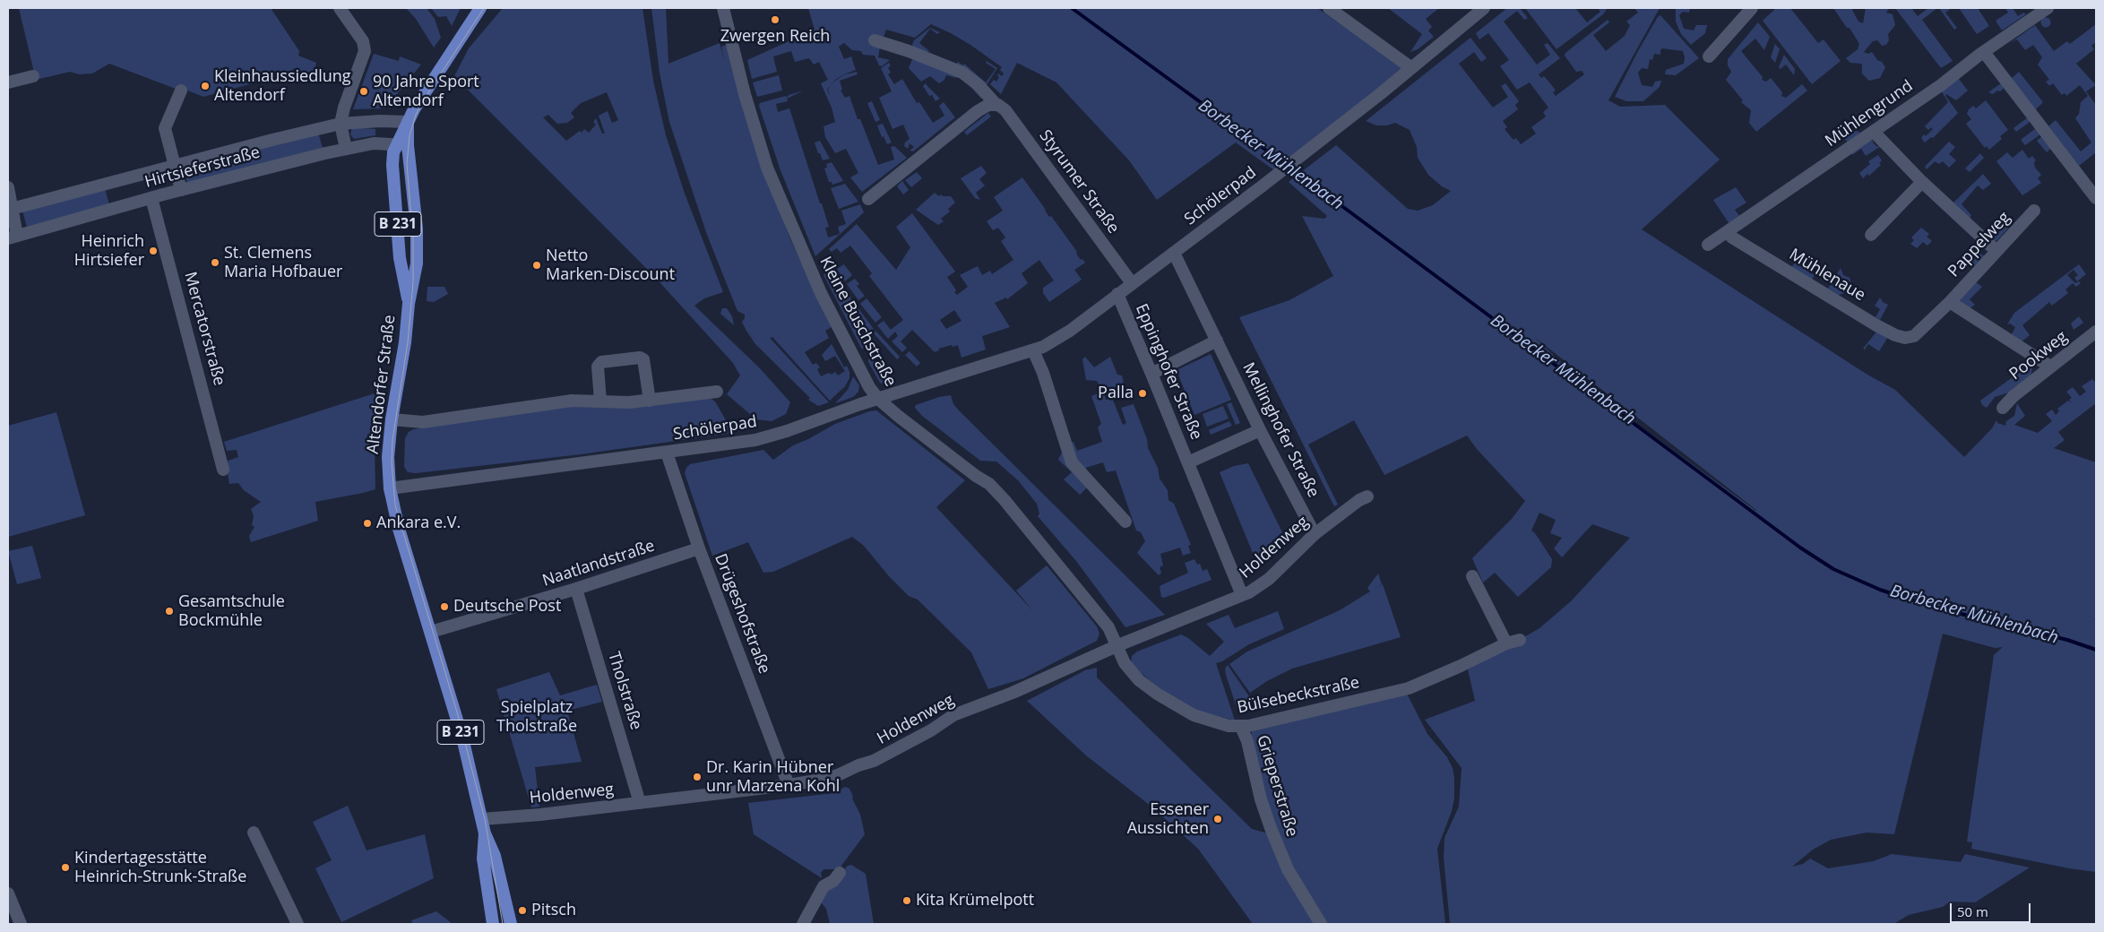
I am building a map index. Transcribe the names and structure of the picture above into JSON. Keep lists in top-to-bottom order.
{
  "streets": {
    "main road": ["B 231", "Altendorfer Straße"],
    "street": [
      "Mühlengrund",
      "Hirtsieferstraße",
      "Styrumer Straße",
      "Schölerpad",
      "Pappelweg",
      "Mühlenaue",
      "Kleine Buschstraße",
      "Mercatorstraße",
      "Pookweg",
      "Eppinghofer Straße",
      "Mellinghofer Straße",
      "Holdenweg",
      "Naatlandstraße",
      "Drügeshofstraße",
      "Tholstraße",
      "Bülsebeckstraße",
      "Grieperstraße"
    ]
  },
  "crossings": [
    ["Mühlengrund", "Mühlenaue"],
    ["Hirtsieferstraße", "Mercatorstraße"],
    ["Hirtsieferstraße", "Altendorfer Straße"],
    ["Styrumer Straße", "Schölerpad"],
    ["Schölerpad", "Kleine Buschstraße"],
    ["Schölerpad", "Eppinghofer Straße"],
    ["Schölerpad", "Altendorfer Straße"],
    ["Schölerpad", "Mellinghofer Straße"],
    ["Schölerpad", "Drügeshofstraße"],
    ["Pappelweg", "Mühlenaue"],
    ["Pappelweg", "Pookweg"],
    ["Kleine Buschstraße", "Holdenweg"],
    ["Kleine Buschstraße", "Bülsebeckstraße"],
    ["Eppinghofer Straße", "Mellinghofer Straße"],
    ["Eppinghofer Straße", "Holdenweg"],
    ["Altendorfer Straße", "Holdenweg"],
    ["Altendorfer Straße", "Naatlandstraße"],
    ["Mellinghofer Straße", "Holdenweg"],
    ["Holdenweg", "Drügeshofstraße"],
    ["Holdenweg", "Tholstraße"],
    ["Holdenweg", "Bülsebeckstraße"],
    ["Naatlandstraße", "Drügeshofstraße"],
    ["Naatlandstraße", "Tholstraße"],
    ["Bülsebeckstraße", "Grieperstraße"]
  ],
  "water": ["Borbecker Mühlenbach"],
  "parks": ["Spielplatz Tholstraße"],
  "places": [
    "Zwergen Reich",
    "Kleinhaussiedlung Altendorf",
    "90 Jahre Sport Altendorf",
    "Heinrich Hirtsiefer",
    "St. Clemens Maria Hofbauer",
    "Netto Marken-Discount",
    "Palla",
    "Ankara e.V.",
    "Deutsche Post",
    "Gesamtschule Bockmühle",
    "Dr. Karin Hübner unr Marzena Kohl",
    "Essener Aussichten",
    "Kindertagesstätte Heinrich-Strunk-Straße",
    "Kita Krümelpott",
    "Pitsch"
  ],
  "scale_bar": "50 m"
}
